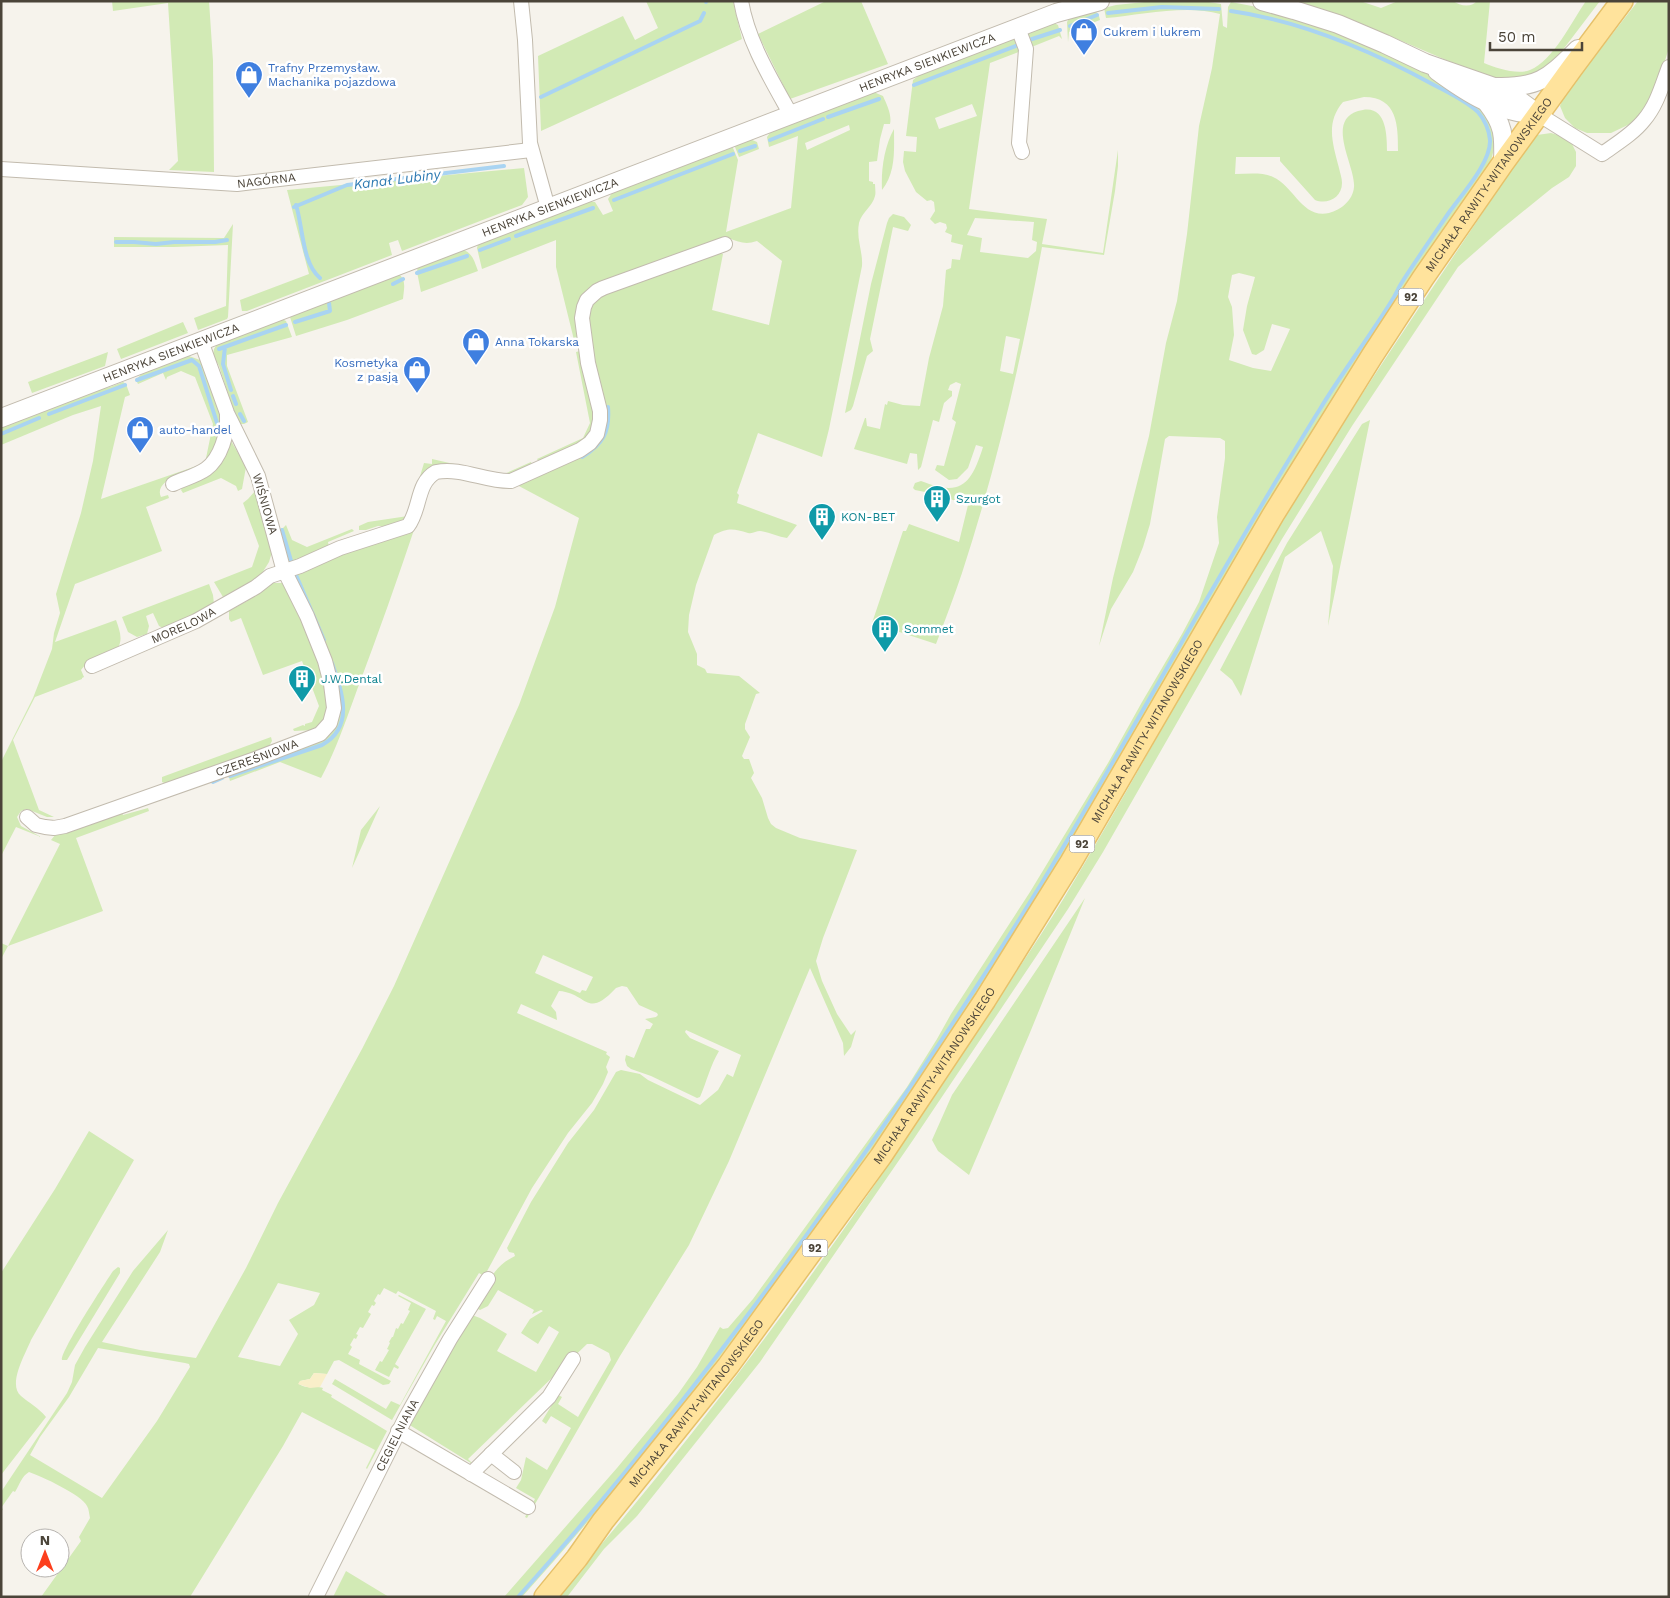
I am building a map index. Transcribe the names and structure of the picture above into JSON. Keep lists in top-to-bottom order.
{
  "streets": {
    "main road": ["MICHAŁA RAWITY-WITANOWSKIEGO", "92"],
    "street": [
      "HENRYKA SIENKIEWICZA",
      "NAGÓRNA",
      "WIŚNIOWA",
      "MORELOWA",
      "CZEREŚNIOWA",
      "CEGIELNIANA"
    ]
  },
  "crossings": [
    ["HENRYKA SIENKIEWICZA", "WIŚNIOWA"],
    ["WIŚNIOWA", "MORELOWA"],
    ["WIŚNIOWA", "CZEREŚNIOWA"],
    ["MORELOWA", "CZEREŚNIOWA"]
  ],
  "water": ["Kanał Lubiny"],
  "places": {
    "shop": [
      "Cukrem i lukrem",
      "Trafny Przemysław. Machanika pojazdowa",
      "Anna Tokarska",
      "Kosmetyka z pasją",
      "auto-handel"
    ],
    "building": [
      "Szurgot",
      "KON-BET",
      "Sommet",
      "J.W.Dental"
    ]
  },
  "scale_bar": "50 m",
  "north": "top"
}
